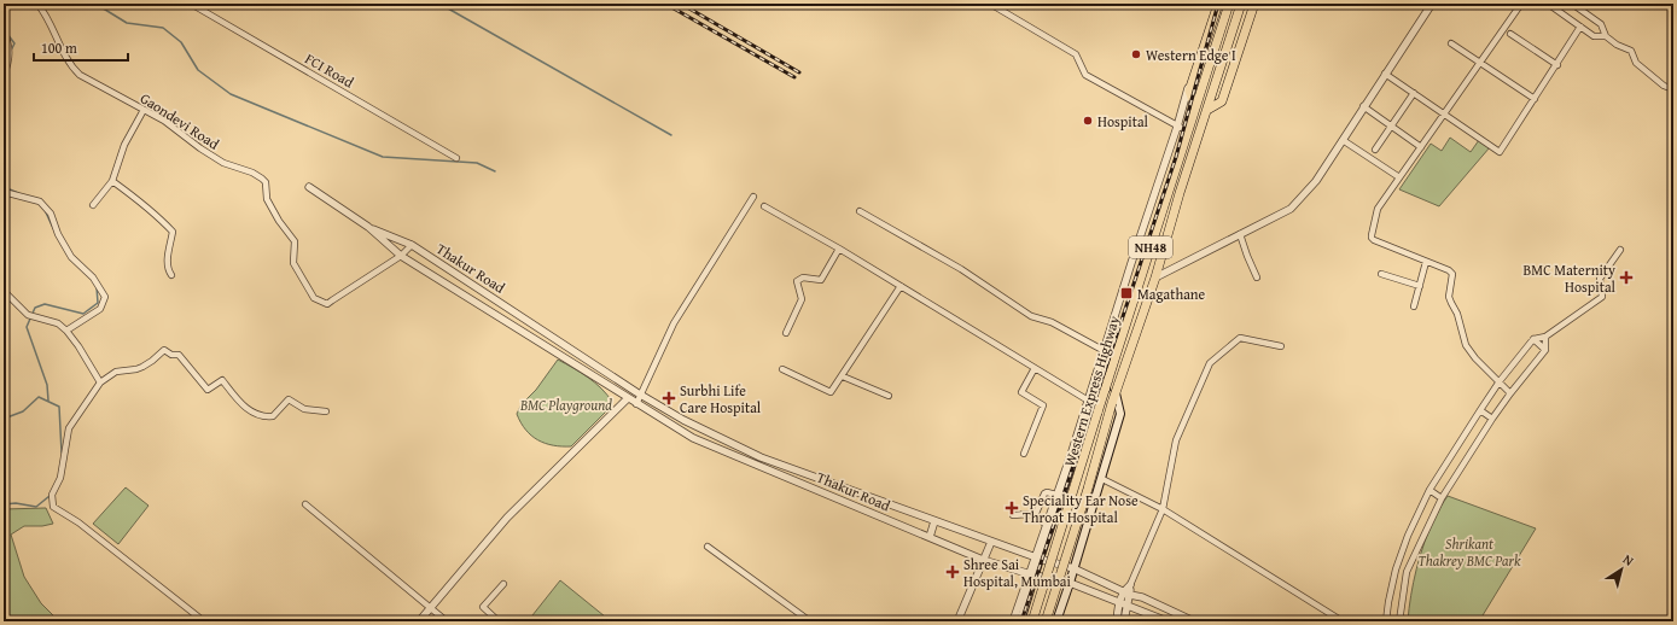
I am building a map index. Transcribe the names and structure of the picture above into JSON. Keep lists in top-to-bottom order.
{
  "streets": {
    "highway": ["NH48", "Western Express Highway"],
    "street": ["FCI Road", "Gaondevi Road", "Thakur Road"]
  },
  "crossings": [
    ["Gaondevi Road", "Thakur Road"]
  ],
  "parks": ["BMC Playground", "Shrikant Thakrey BMC Park"],
  "places": {
    "other": ["Western Edge I", "Hospital"],
    "health": [
      "BMC Maternity Hospital",
      "Surbhi Life Care Hospital",
      "Speciality Ear Nose Throat Hospital",
      "Shree Sai Hospital, Mumbai"
    ],
    "transit": ["Magathane"]
  },
  "scale_bar": "100 m",
  "north": "top right"
}
